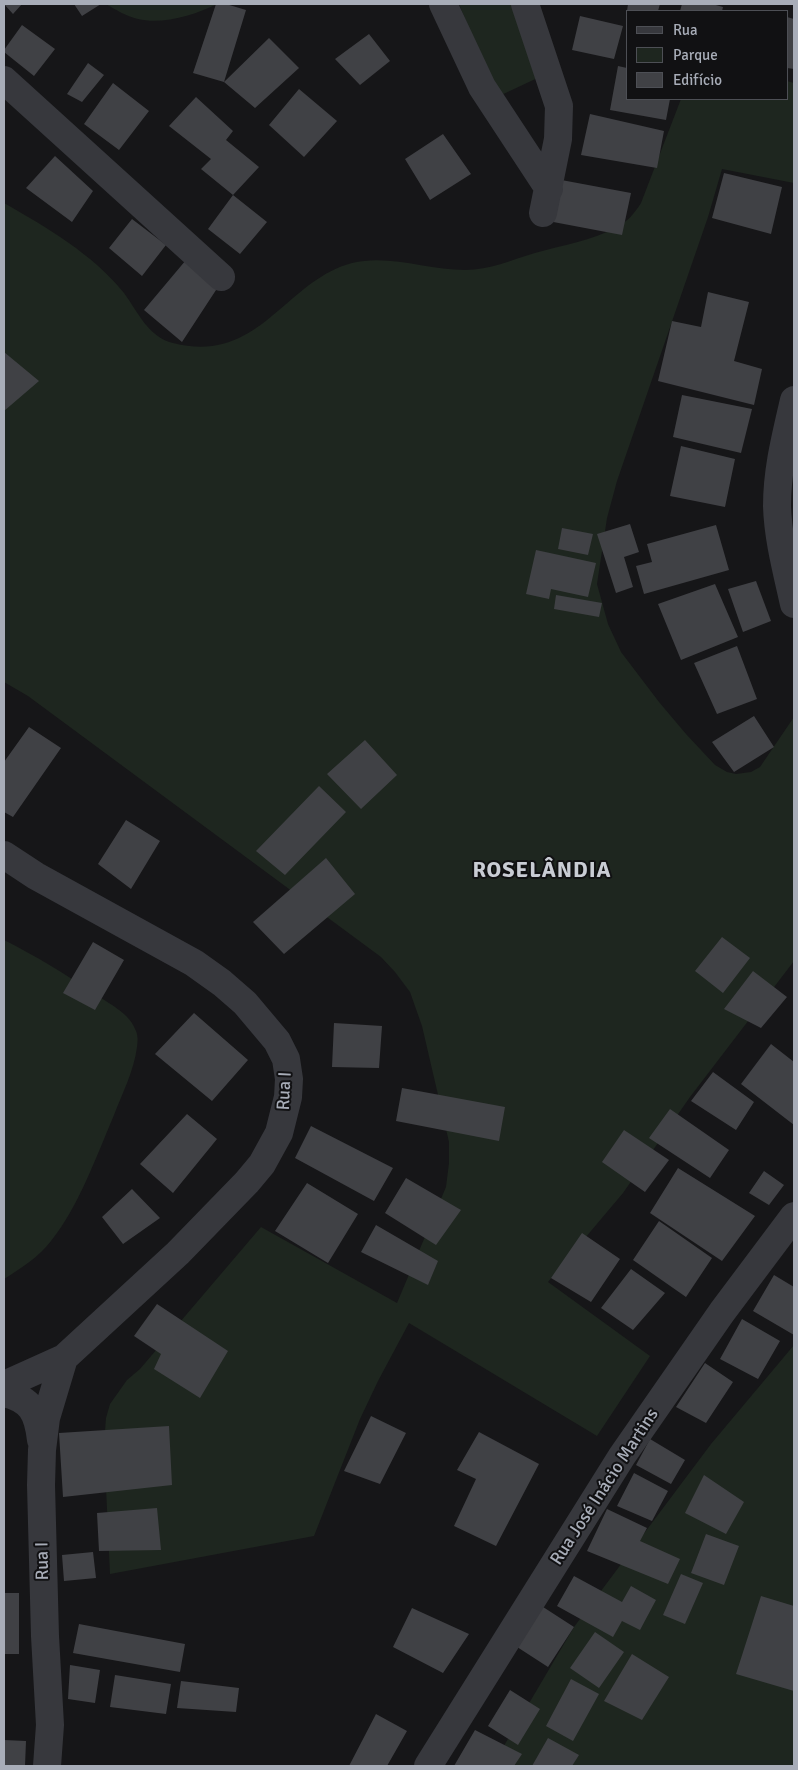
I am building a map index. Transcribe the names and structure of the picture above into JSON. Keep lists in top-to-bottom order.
{
  "streets": {
    "street": ["Rua I", "Rua José Inácio Martins"]
  },
  "districts": ["ROSELÂNDIA"],
  "legend": ["Rua", "Parque", "Edifício"]
}
